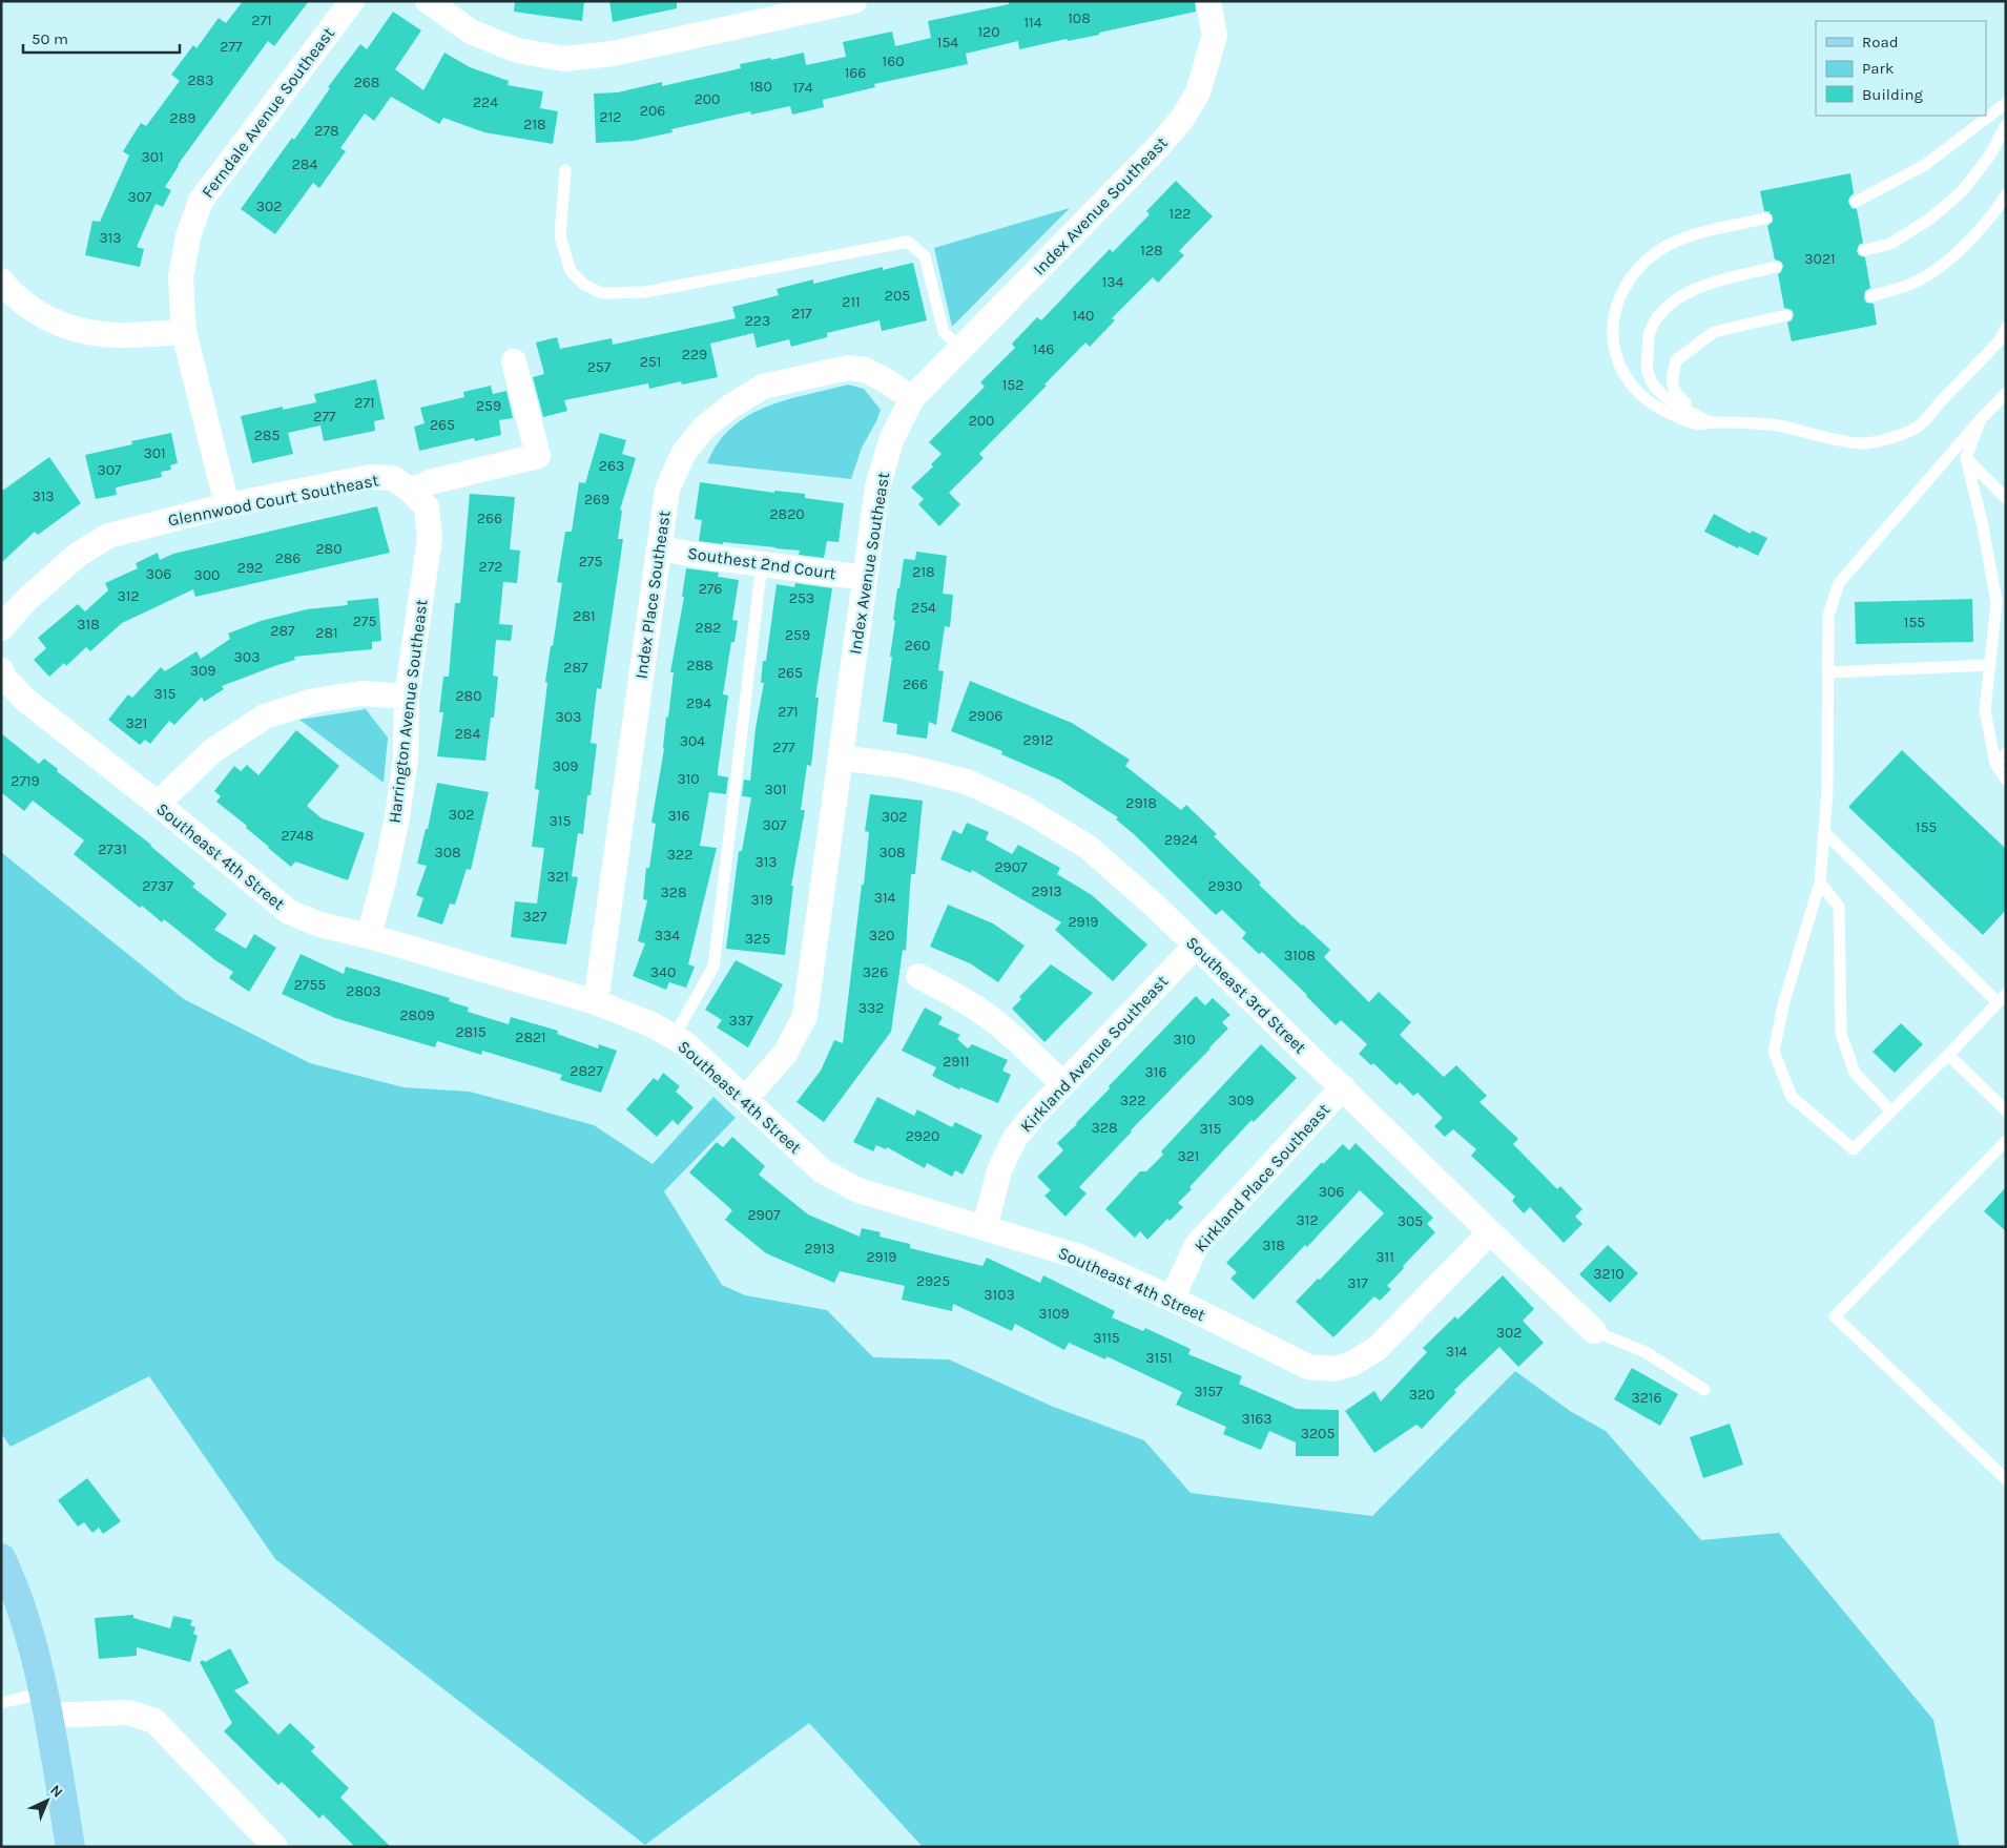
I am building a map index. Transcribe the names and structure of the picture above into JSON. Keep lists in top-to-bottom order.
{
  "streets": {
    "street": [
      "Ferndale Avenue Southeast",
      "Index Avenue Southeast",
      "Glennwood Court Southeast",
      "Southest 2nd Court",
      "Index Place Southeast",
      "Harrington Avenue Southeast",
      "Southeast 4th Street",
      "Southeast 3rd Street",
      "Kirkland Avenue Southeast",
      "Kirkland Place Southeast"
    ]
  },
  "crossings": [
    ["Ferndale Avenue Southeast", "Glennwood Court Southeast"],
    ["Index Avenue Southeast", "Southest 2nd Court"],
    ["Index Avenue Southeast", "Index Place Southeast"],
    ["Index Avenue Southeast", "Southeast 4th Street"],
    ["Index Avenue Southeast", "Southeast 3rd Street"],
    ["Glennwood Court Southeast", "Harrington Avenue Southeast"],
    ["Southest 2nd Court", "Index Place Southeast"],
    ["Index Place Southeast", "Southeast 4th Street"],
    ["Harrington Avenue Southeast", "Southeast 4th Street"],
    ["Southeast 4th Street", "Southeast 3rd Street"],
    ["Southeast 4th Street", "Kirkland Avenue Southeast"],
    ["Southeast 4th Street", "Kirkland Place Southeast"],
    ["Southeast 3rd Street", "Kirkland Avenue Southeast"],
    ["Southeast 3rd Street", "Kirkland Place Southeast"]
  ],
  "house_numbers": [
    "108",
    "271",
    "114",
    "120",
    "154",
    "277",
    "160",
    "166",
    "283",
    "268",
    "180",
    "174",
    "200",
    "224",
    "206",
    "212",
    "289",
    "218",
    "278",
    "301",
    "284",
    "307",
    "302",
    "122",
    "313",
    "128",
    "3021",
    "134",
    "205",
    "211",
    "217",
    "140",
    "223",
    "146",
    "229",
    "251",
    "257",
    "152",
    "271",
    "259",
    "277",
    "200",
    "265",
    "285",
    "301",
    "263",
    "307",
    "313",
    "269",
    "2820",
    "266",
    "280",
    "286",
    "275",
    "272",
    "292",
    "218",
    "306",
    "300",
    "276",
    "312",
    "253",
    "254",
    "281",
    "275",
    "155",
    "318",
    "282",
    "287",
    "281",
    "259",
    "260",
    "303",
    "288",
    "287",
    "309",
    "265",
    "266",
    "315",
    "280",
    "294",
    "271",
    "2906",
    "303",
    "321",
    "284",
    "2912",
    "304",
    "277",
    "309",
    "310",
    "2719",
    "301",
    "2918",
    "302",
    "316",
    "302",
    "315",
    "307",
    "155",
    "2748",
    "2924",
    "2731",
    "308",
    "308",
    "322",
    "313",
    "2907",
    "321",
    "2737",
    "2930",
    "2913",
    "328",
    "314",
    "319",
    "327",
    "2919",
    "334",
    "320",
    "325",
    "3108",
    "340",
    "326",
    "2755",
    "2803",
    "332",
    "2809",
    "337",
    "2815",
    "2821",
    "310",
    "2911",
    "2827",
    "316",
    "322",
    "309",
    "328",
    "315",
    "2920",
    "321",
    "306",
    "2907",
    "312",
    "305",
    "318",
    "2913",
    "2919",
    "311",
    "3210",
    "2925",
    "317",
    "3103",
    "3109",
    "302",
    "3115",
    "314",
    "3151",
    "3157",
    "320",
    "3216",
    "3163",
    "3205"
  ],
  "legend": ["Road", "Park", "Building"],
  "scale_bar": "50 m",
  "north": "top right"
}
